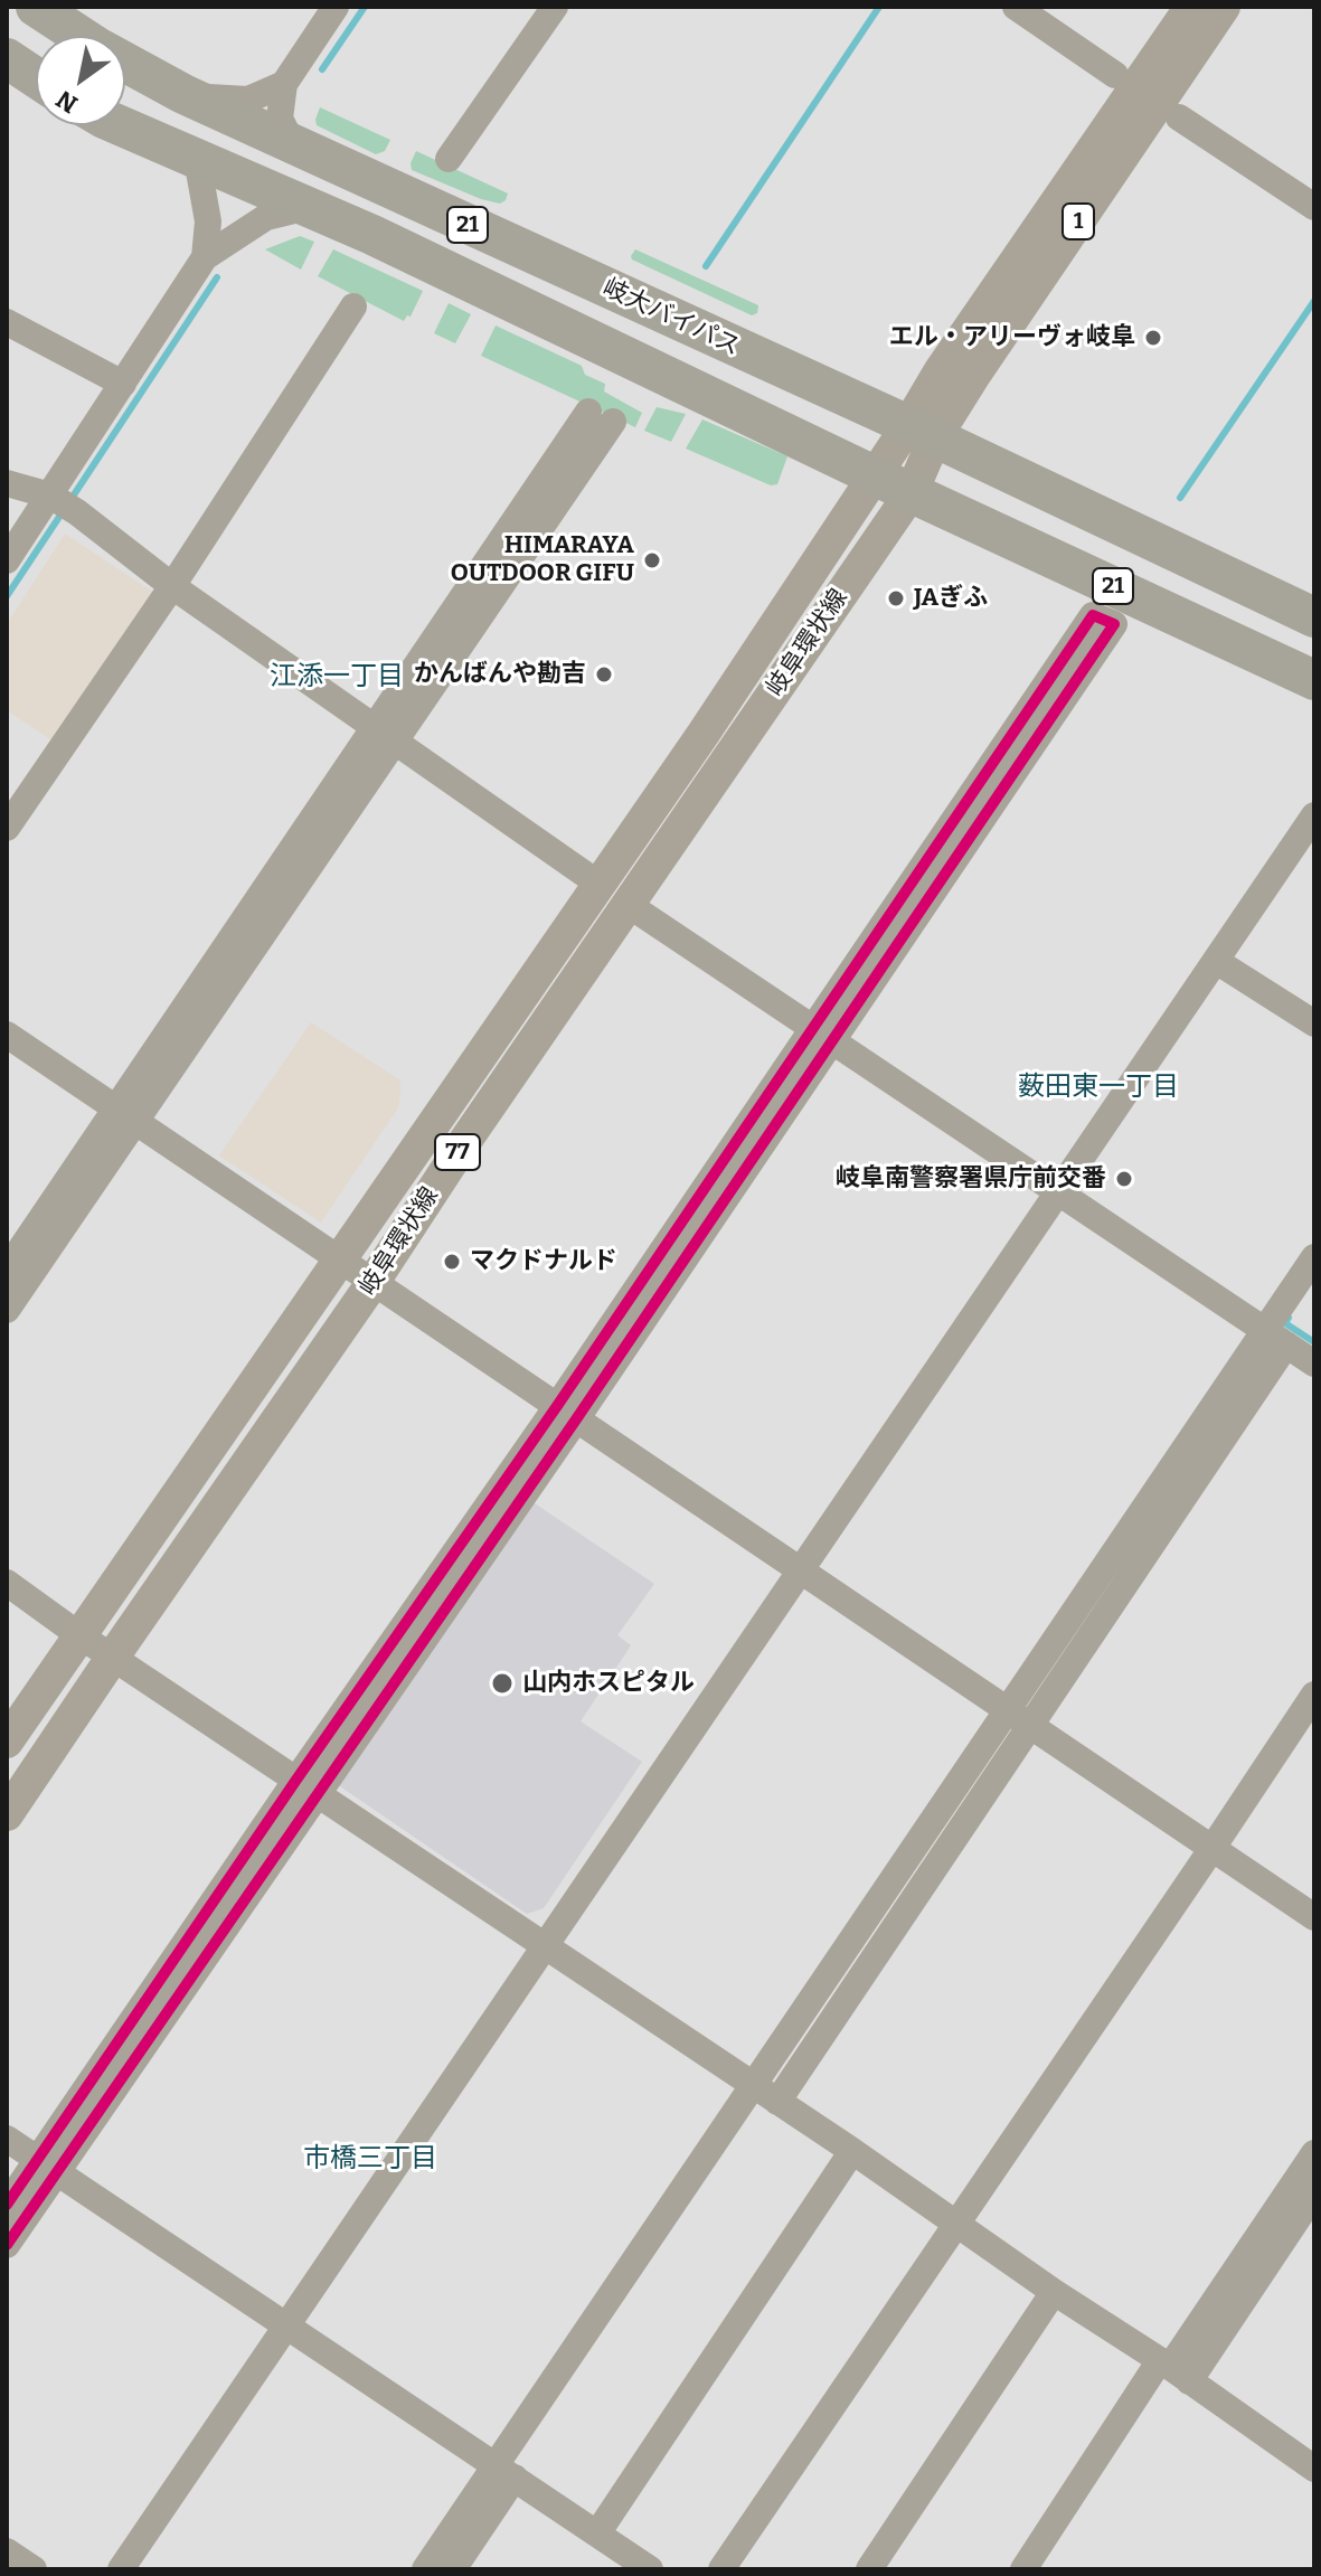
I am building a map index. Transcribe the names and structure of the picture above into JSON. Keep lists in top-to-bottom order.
{
  "streets": {
    "highway": ["21", "岐大バイパス"],
    "main road": ["1", "岐阜環状線", "77"]
  },
  "crossings": [
    ["1", "岐大バイパス"],
    ["1", "77"],
    ["21", "岐阜環状線"],
    ["21", "77"],
    ["岐大バイパス", "77"],
    ["岐阜環状線", "77"]
  ],
  "districts": ["江添一丁目", "薮田東一丁目", "市橋三丁目"],
  "places": [
    "エル・アリーヴォ岐阜",
    "HIMARAYA OUTDOOR GIFU",
    "JAぎふ",
    "かんばんや勘吉",
    "岐阜南警察署県庁前交番",
    "マクドナルド",
    "山内ホスピタル"
  ],
  "north": "bottom left"
}
